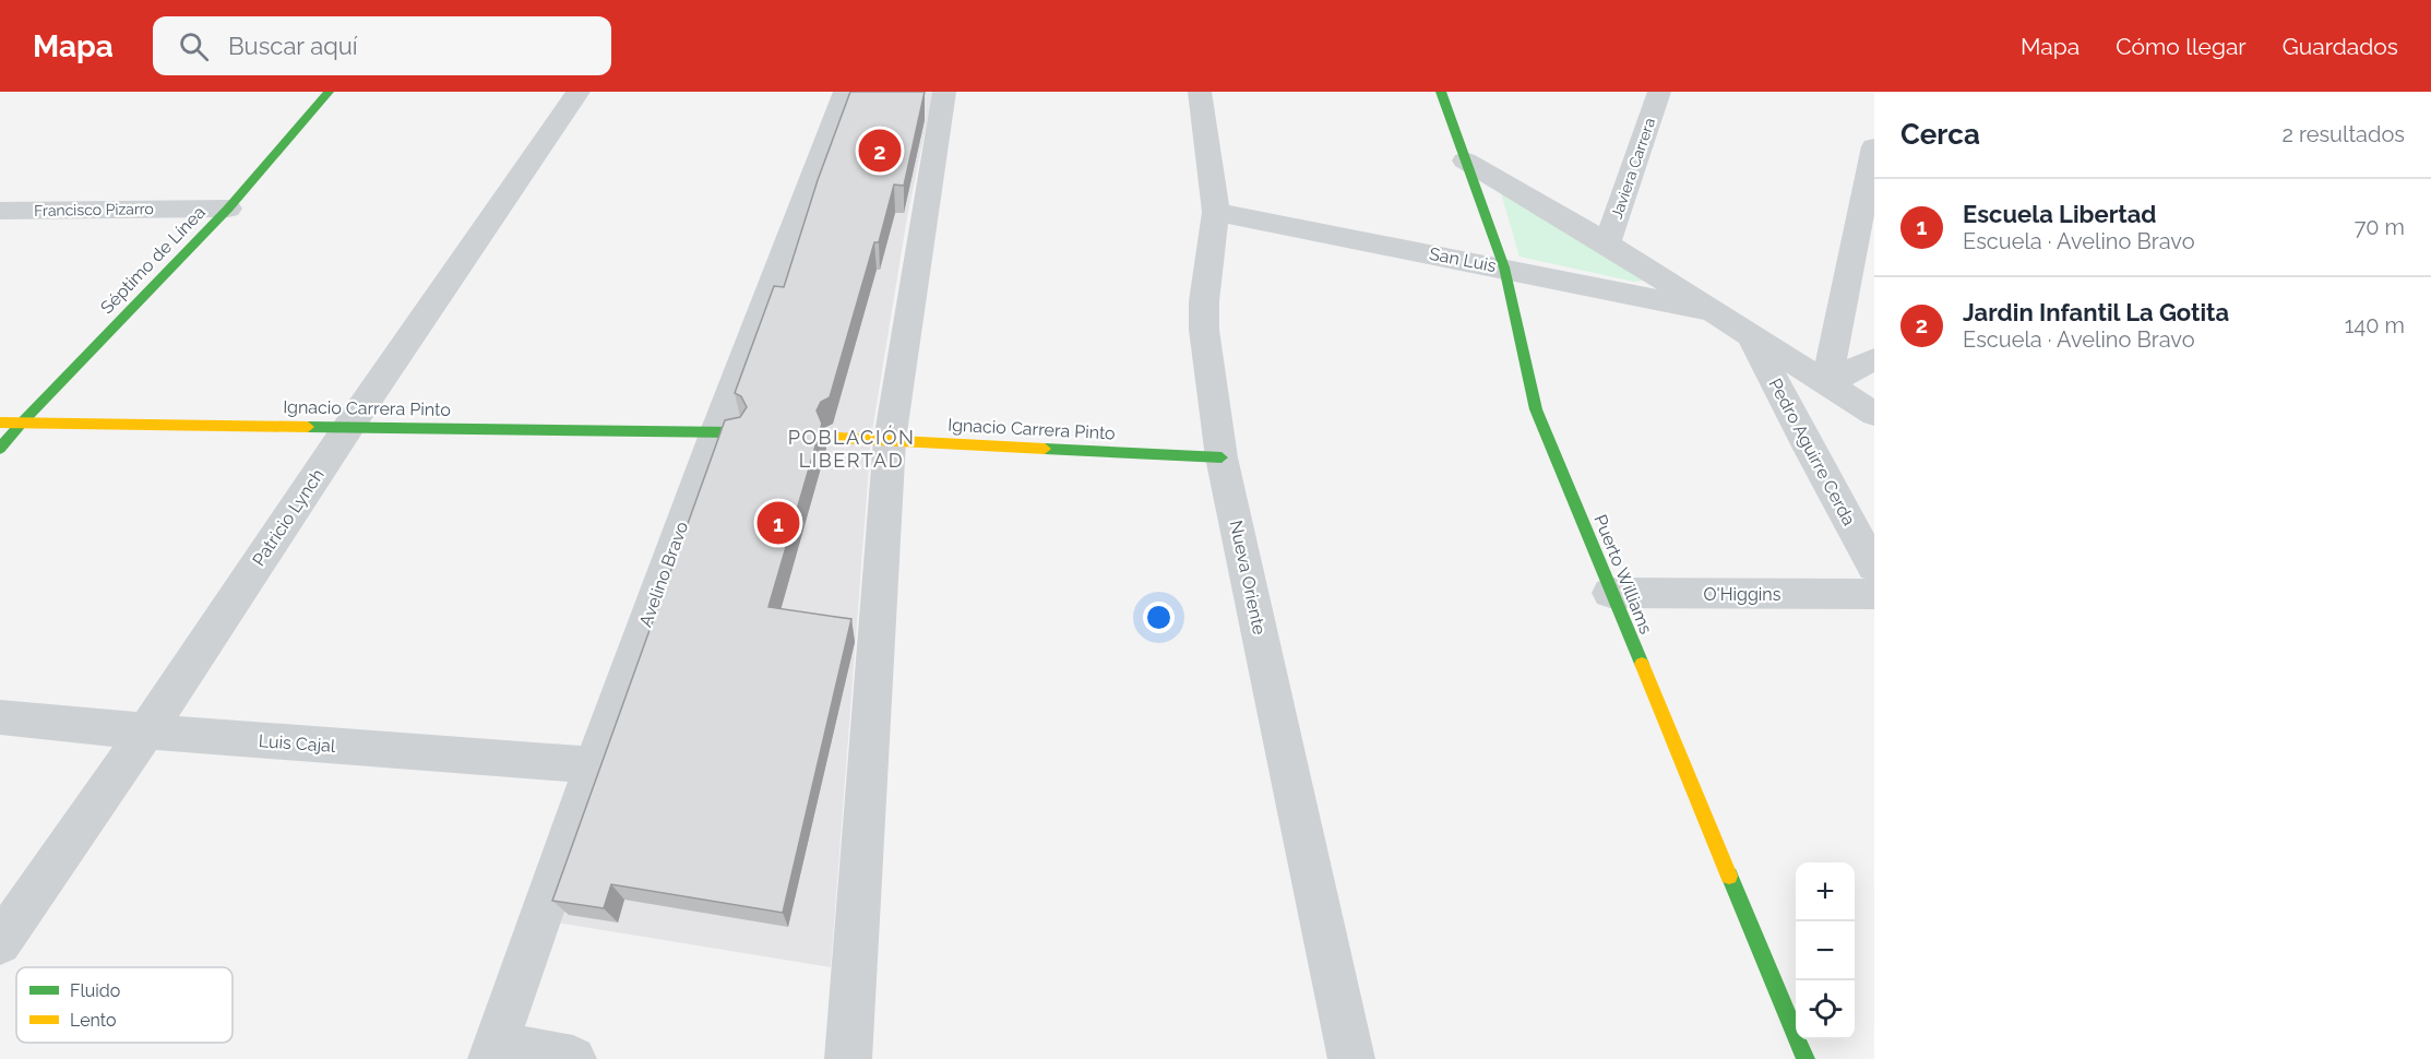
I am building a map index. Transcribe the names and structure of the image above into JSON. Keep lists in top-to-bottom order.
{
  "streets": {
    "street": [
      "Javiera Carrera",
      "Francisco Pizarro",
      "Séptimo de Línea",
      "San Luis",
      "Ignacio Carrera Pinto",
      "Pedro Aguirre Cerda",
      "Patricio Lynch",
      "Avelino Bravo",
      "Puerto Williams",
      "Nueva Oriente",
      "O'Higgins",
      "Luis Cajal"
    ]
  },
  "crossings": [
    ["Javiera Carrera", "San Luis"],
    ["Francisco Pizarro", "Séptimo de Línea"],
    ["Séptimo de Línea", "Ignacio Carrera Pinto"],
    ["San Luis", "Pedro Aguirre Cerda"],
    ["San Luis", "Puerto Williams"],
    ["San Luis", "Nueva Oriente"],
    ["Ignacio Carrera Pinto", "Patricio Lynch"],
    ["Ignacio Carrera Pinto", "Avelino Bravo"],
    ["Ignacio Carrera Pinto", "Nueva Oriente"],
    ["Patricio Lynch", "Luis Cajal"],
    ["Avelino Bravo", "Luis Cajal"],
    ["Puerto Williams", "O'Higgins"]
  ],
  "districts": ["POBLACIÓN LIBERTAD"],
  "legend": ["Fluido", "Lento"],
  "page": {
    "header": "Mapa",
    "search": "Buscar aquí",
    "nav": ["Mapa", "Cómo llegar", "Guardados"],
    "heading": ["Cerca", "2 resultados"],
    "pins": ["2", "1"],
    "list": [
      {
        "mark": "1",
        "name": "Escuela Libertad",
        "note": "Escuela · Avelino Bravo",
        "value": "70 m"
      },
      {
        "mark": "2",
        "name": "Jardin Infantil La Gotita",
        "note": "Escuela · Avelino Bravo",
        "value": "140 m"
      }
    ],
    "map_buttons": ["+", "−"]
  }
}
